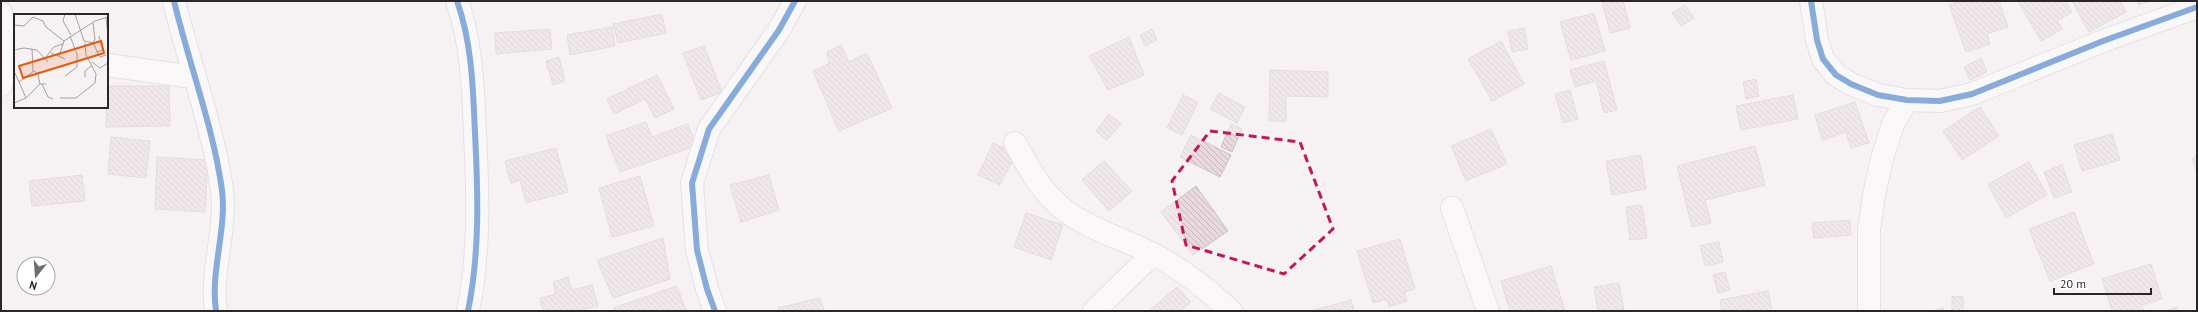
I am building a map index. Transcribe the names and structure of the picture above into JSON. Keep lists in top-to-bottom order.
{
  "scale_bar": "20 m",
  "north": "bottom"
}
